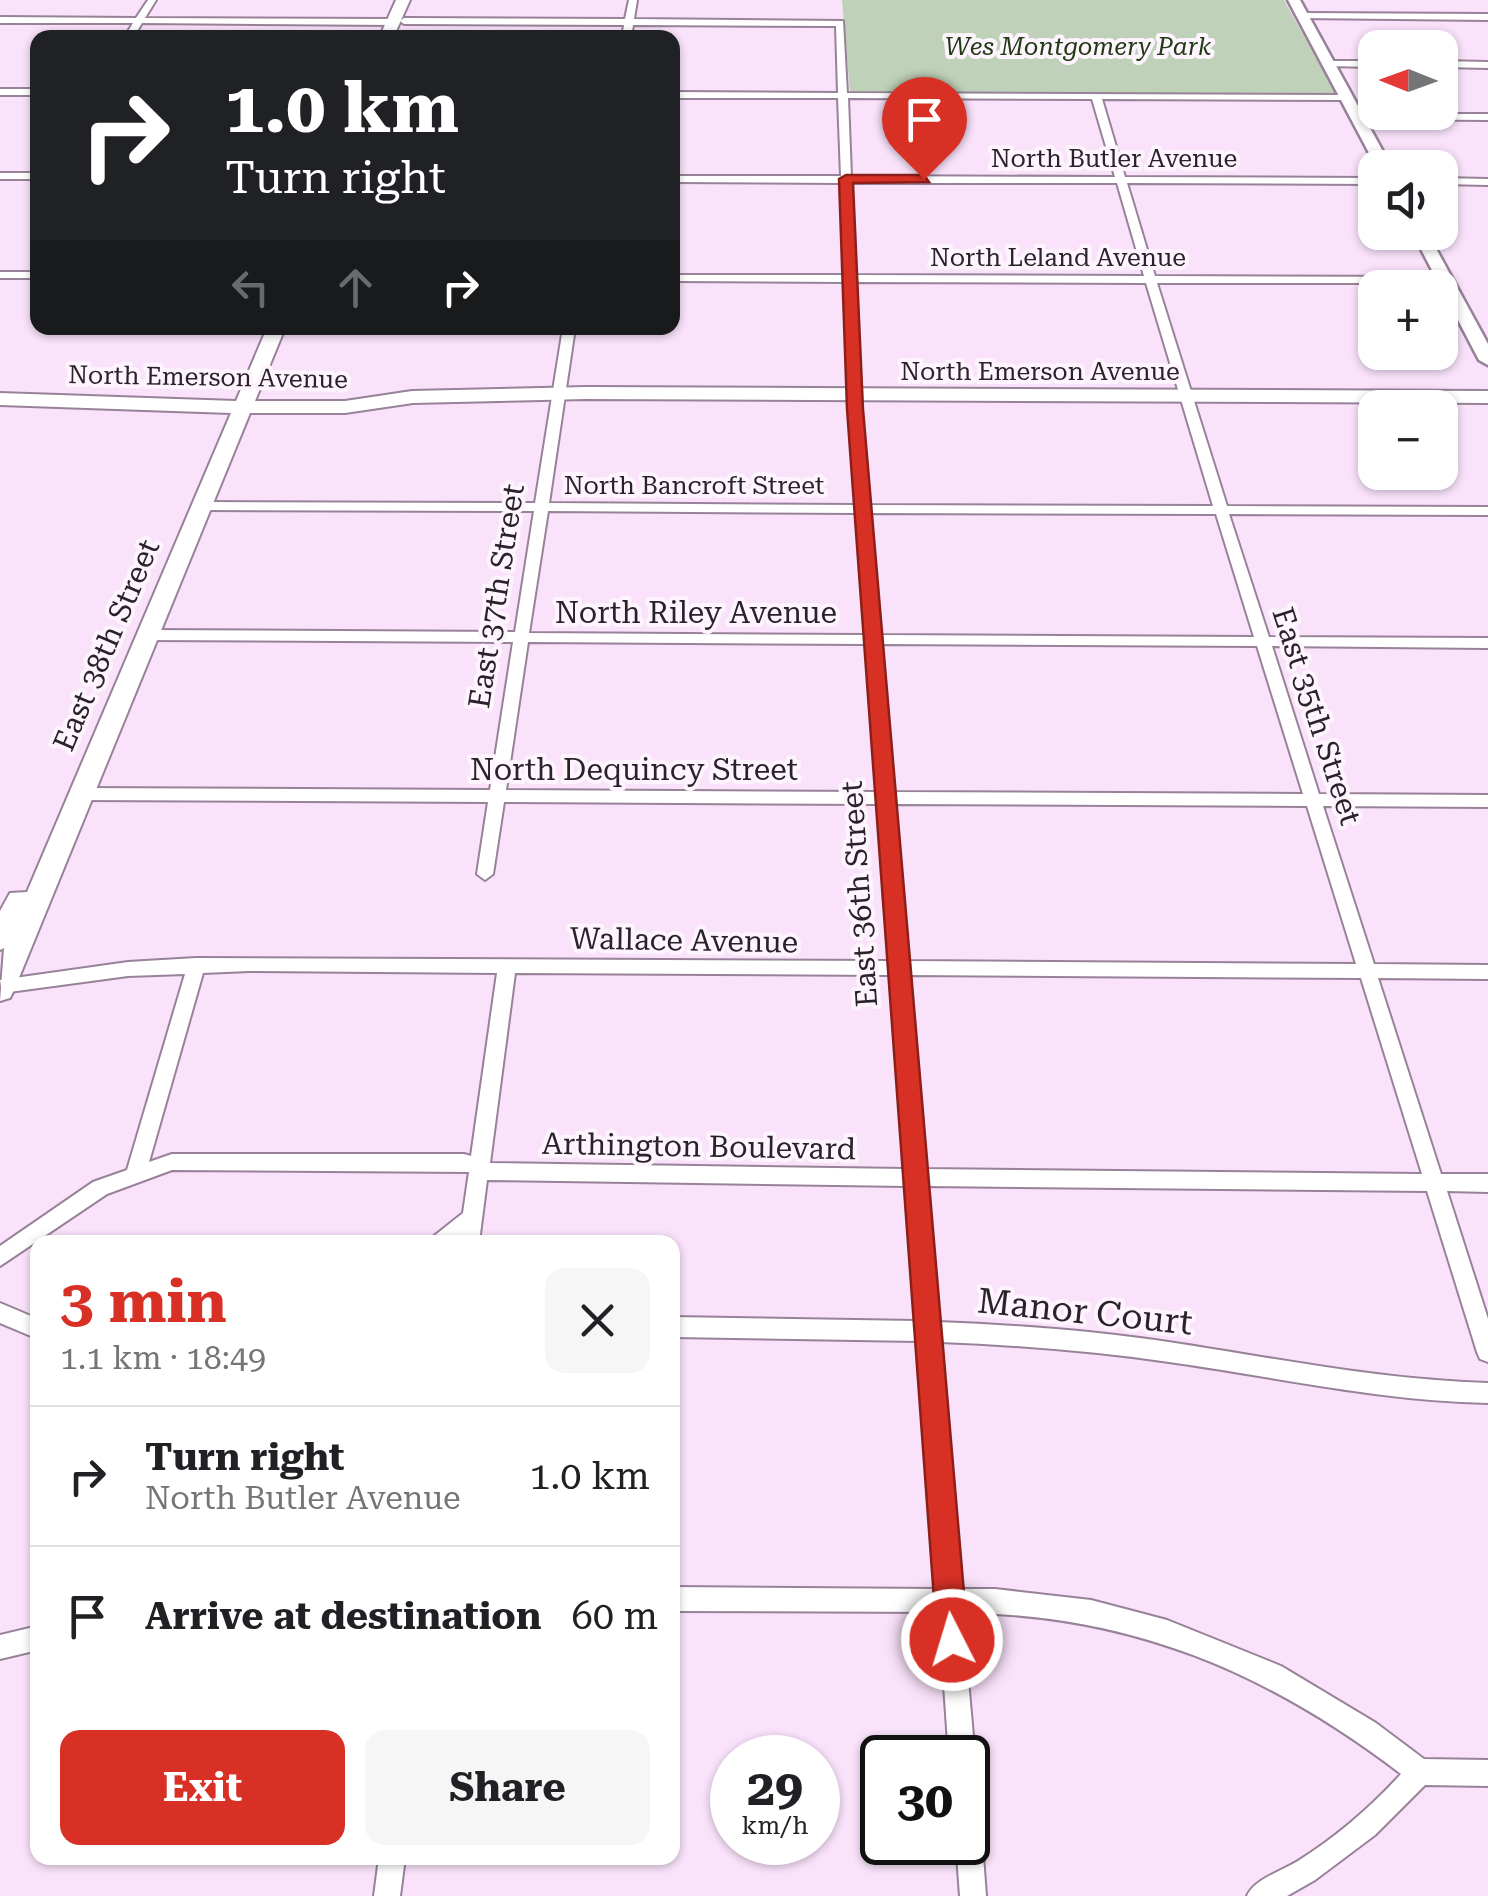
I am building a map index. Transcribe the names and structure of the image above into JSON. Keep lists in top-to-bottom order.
{
  "streets": {
    "main road": ["North Emerson Avenue", "East 38th Street"],
    "street": [
      "North Butler Avenue",
      "North Leland Avenue",
      "North Bancroft Street",
      "East 37th Street",
      "North Riley Avenue",
      "East 35th Street",
      "North Dequincy Street",
      "East 36th Street",
      "Wallace Avenue",
      "Arthington Boulevard",
      "Manor Court"
    ]
  },
  "crossings": [
    ["North Butler Avenue", "East 35th Street"],
    ["North Butler Avenue", "East 36th Street"],
    ["North Leland Avenue", "East 35th Street"],
    ["North Leland Avenue", "East 36th Street"],
    ["North Emerson Avenue", "East 37th Street"],
    ["North Emerson Avenue", "East 38th Street"],
    ["North Emerson Avenue", "East 35th Street"],
    ["North Emerson Avenue", "East 36th Street"],
    ["North Bancroft Street", "East 37th Street"],
    ["North Bancroft Street", "East 38th Street"],
    ["North Bancroft Street", "East 35th Street"],
    ["North Bancroft Street", "East 36th Street"],
    ["East 37th Street", "North Riley Avenue"],
    ["East 37th Street", "North Dequincy Street"],
    ["North Riley Avenue", "East 38th Street"],
    ["North Riley Avenue", "East 35th Street"],
    ["North Riley Avenue", "East 36th Street"],
    ["East 38th Street", "North Dequincy Street"],
    ["East 38th Street", "Wallace Avenue"],
    ["East 35th Street", "North Dequincy Street"],
    ["East 35th Street", "Wallace Avenue"],
    ["East 35th Street", "Arthington Boulevard"],
    ["North Dequincy Street", "East 36th Street"],
    ["East 36th Street", "Wallace Avenue"],
    ["East 36th Street", "Arthington Boulevard"],
    ["East 36th Street", "Manor Court"]
  ],
  "parks": ["Wes Montgomery Park"],
  "north": "left",
  "page": {
    "map_buttons": ["+", "−"],
    "turn": ["1.0 km", "Turn right"],
    "heading": ["3 min", "1.1 km · 18:49"],
    "list": [
      {
        "name": "Turn right",
        "note": "North Butler Avenue",
        "value": "1.0 km"
      },
      {
        "name": "Arrive at destination",
        "value": "60 m"
      }
    ],
    "buttons": ["Exit", "Share"],
    "speed": "29 km/h",
    "limit": "30"
  }
}
